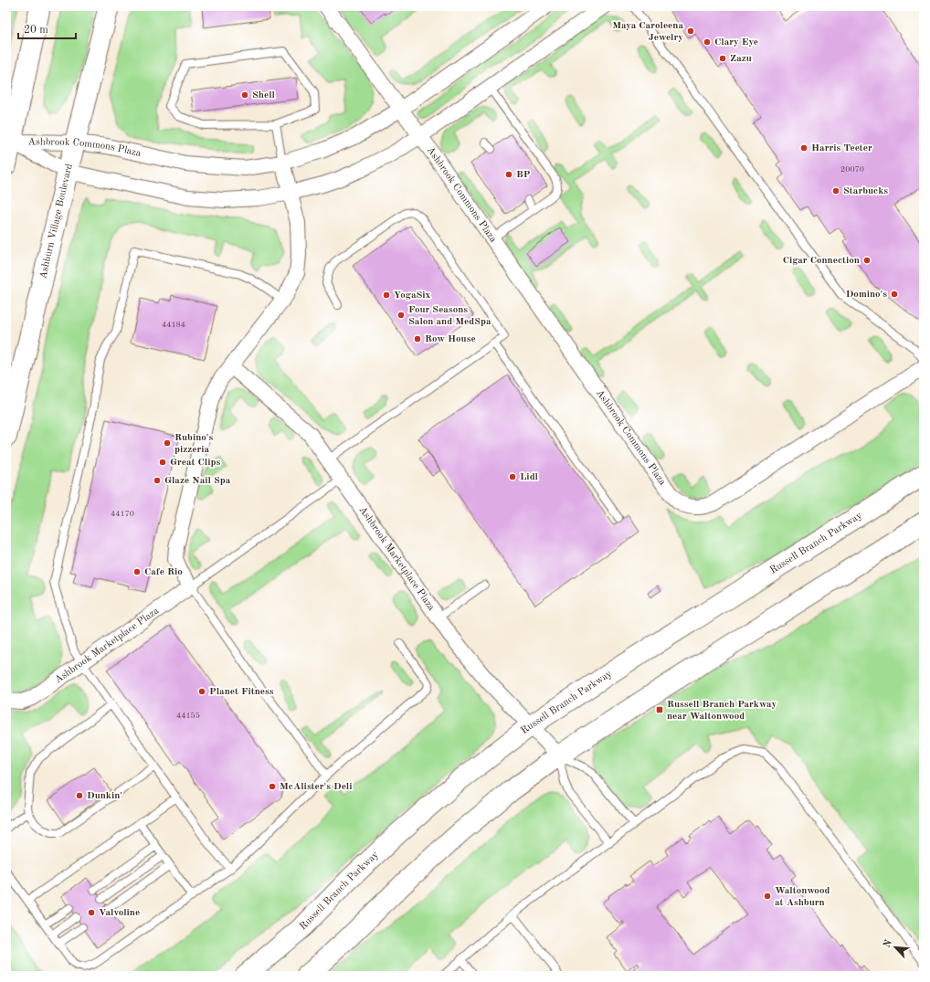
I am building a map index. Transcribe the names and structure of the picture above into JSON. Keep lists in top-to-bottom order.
{
  "streets": {
    "main road": ["Ashburn Village Boulevard", "Russell Branch Parkway"],
    "street": ["Ashbrook Commons Plaza", "Ashbrook Marketplace Plaza"]
  },
  "crossings": [
    ["Ashbrook Commons Plaza", "Ashburn Village Boulevard"],
    ["Russell Branch Parkway", "Ashbrook Marketplace Plaza"]
  ],
  "places": {
    "other": [
      "Maya Caroleena Jewelry",
      "Clary Eye",
      "Zazu",
      "Shell",
      "Harris Teeter",
      "BP",
      "Starbucks",
      "Cigar Connection",
      "Domino's",
      "YogaSix",
      "Four Seasons Salon and MedSpa",
      "Row House",
      "Rubino's pizzeria",
      "Great Clips",
      "Lidl",
      "Glaze Nail Spa",
      "Cafe Rio",
      "Planet Fitness",
      "McAlister's Deli",
      "Dunkin'",
      "Waltonwood at Ashburn",
      "Valvoline"
    ],
    "transit": ["Russell Branch Parkway near Waltonwood"]
  },
  "house_numbers": [
    "20070",
    "44184",
    "44170",
    "44155"
  ],
  "scale_bar": "20 m",
  "north": "top left"
}
